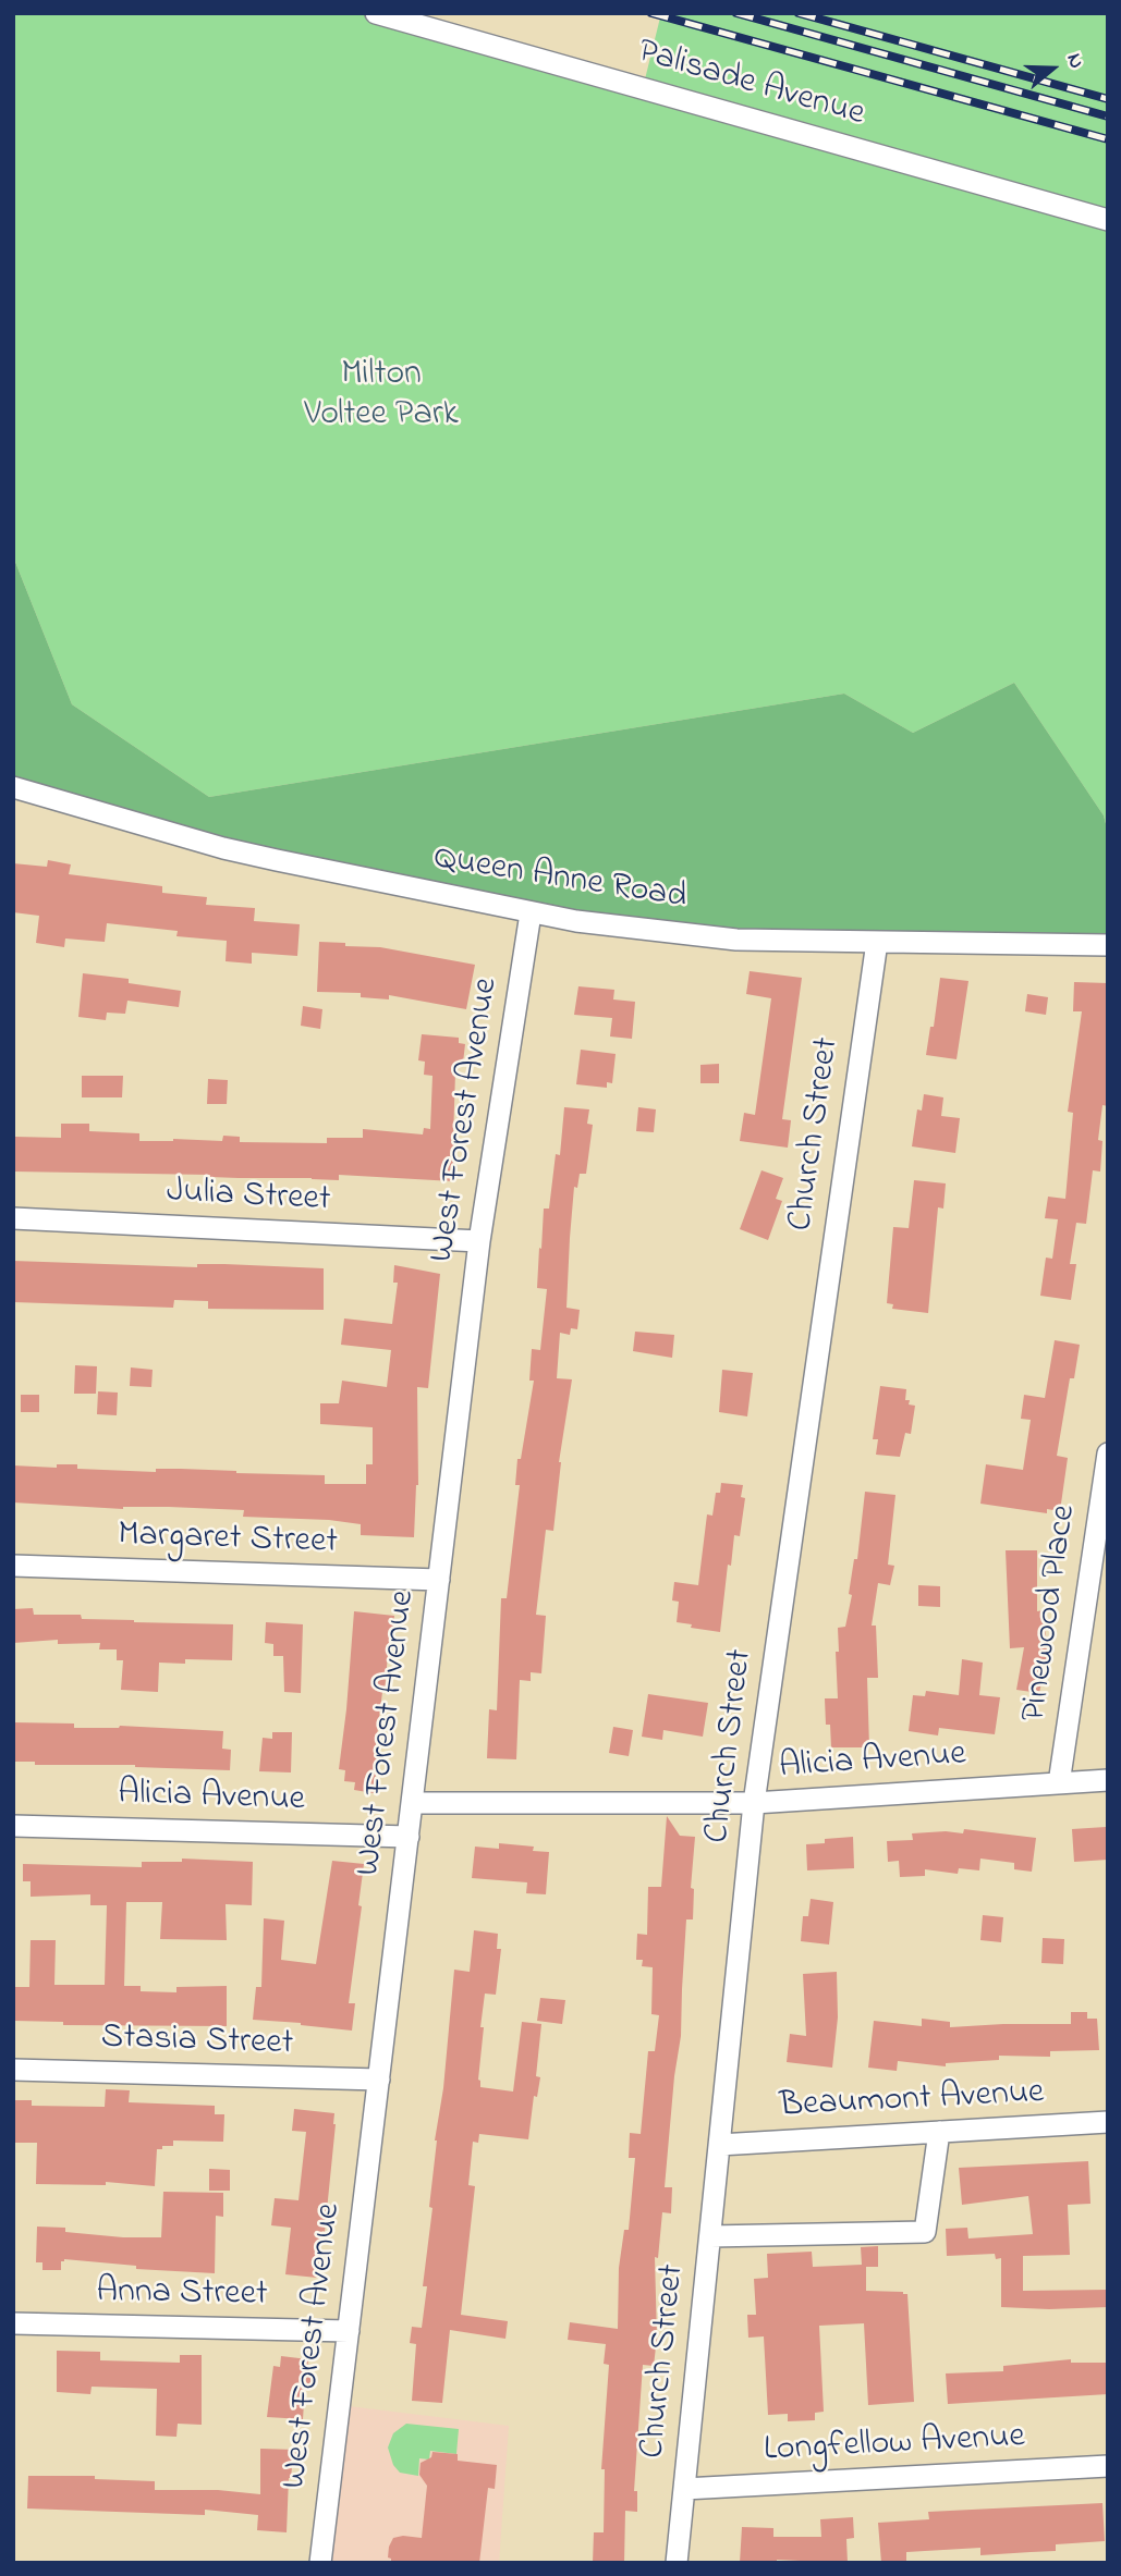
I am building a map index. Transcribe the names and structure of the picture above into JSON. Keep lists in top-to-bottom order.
{
  "streets": {
    "street": [
      "Palisade Avenue",
      "Queen Anne Road",
      "West Forest Avenue",
      "Church Street",
      "Julia Street",
      "Margaret Street",
      "Pinewood Place",
      "Alicia Avenue",
      "Stasia Street",
      "Beaumont Avenue",
      "Anna Street",
      "Longfellow Avenue"
    ]
  },
  "crossings": [
    ["Queen Anne Road", "West Forest Avenue"],
    ["Queen Anne Road", "Church Street"],
    ["West Forest Avenue", "Julia Street"],
    ["West Forest Avenue", "Margaret Street"],
    ["West Forest Avenue", "Alicia Avenue"],
    ["West Forest Avenue", "Stasia Street"],
    ["West Forest Avenue", "Anna Street"],
    ["Church Street", "Alicia Avenue"],
    ["Church Street", "Beaumont Avenue"],
    ["Church Street", "Longfellow Avenue"],
    ["Pinewood Place", "Alicia Avenue"]
  ],
  "parks": ["Milton Voltee Park"],
  "north": "right"
}
